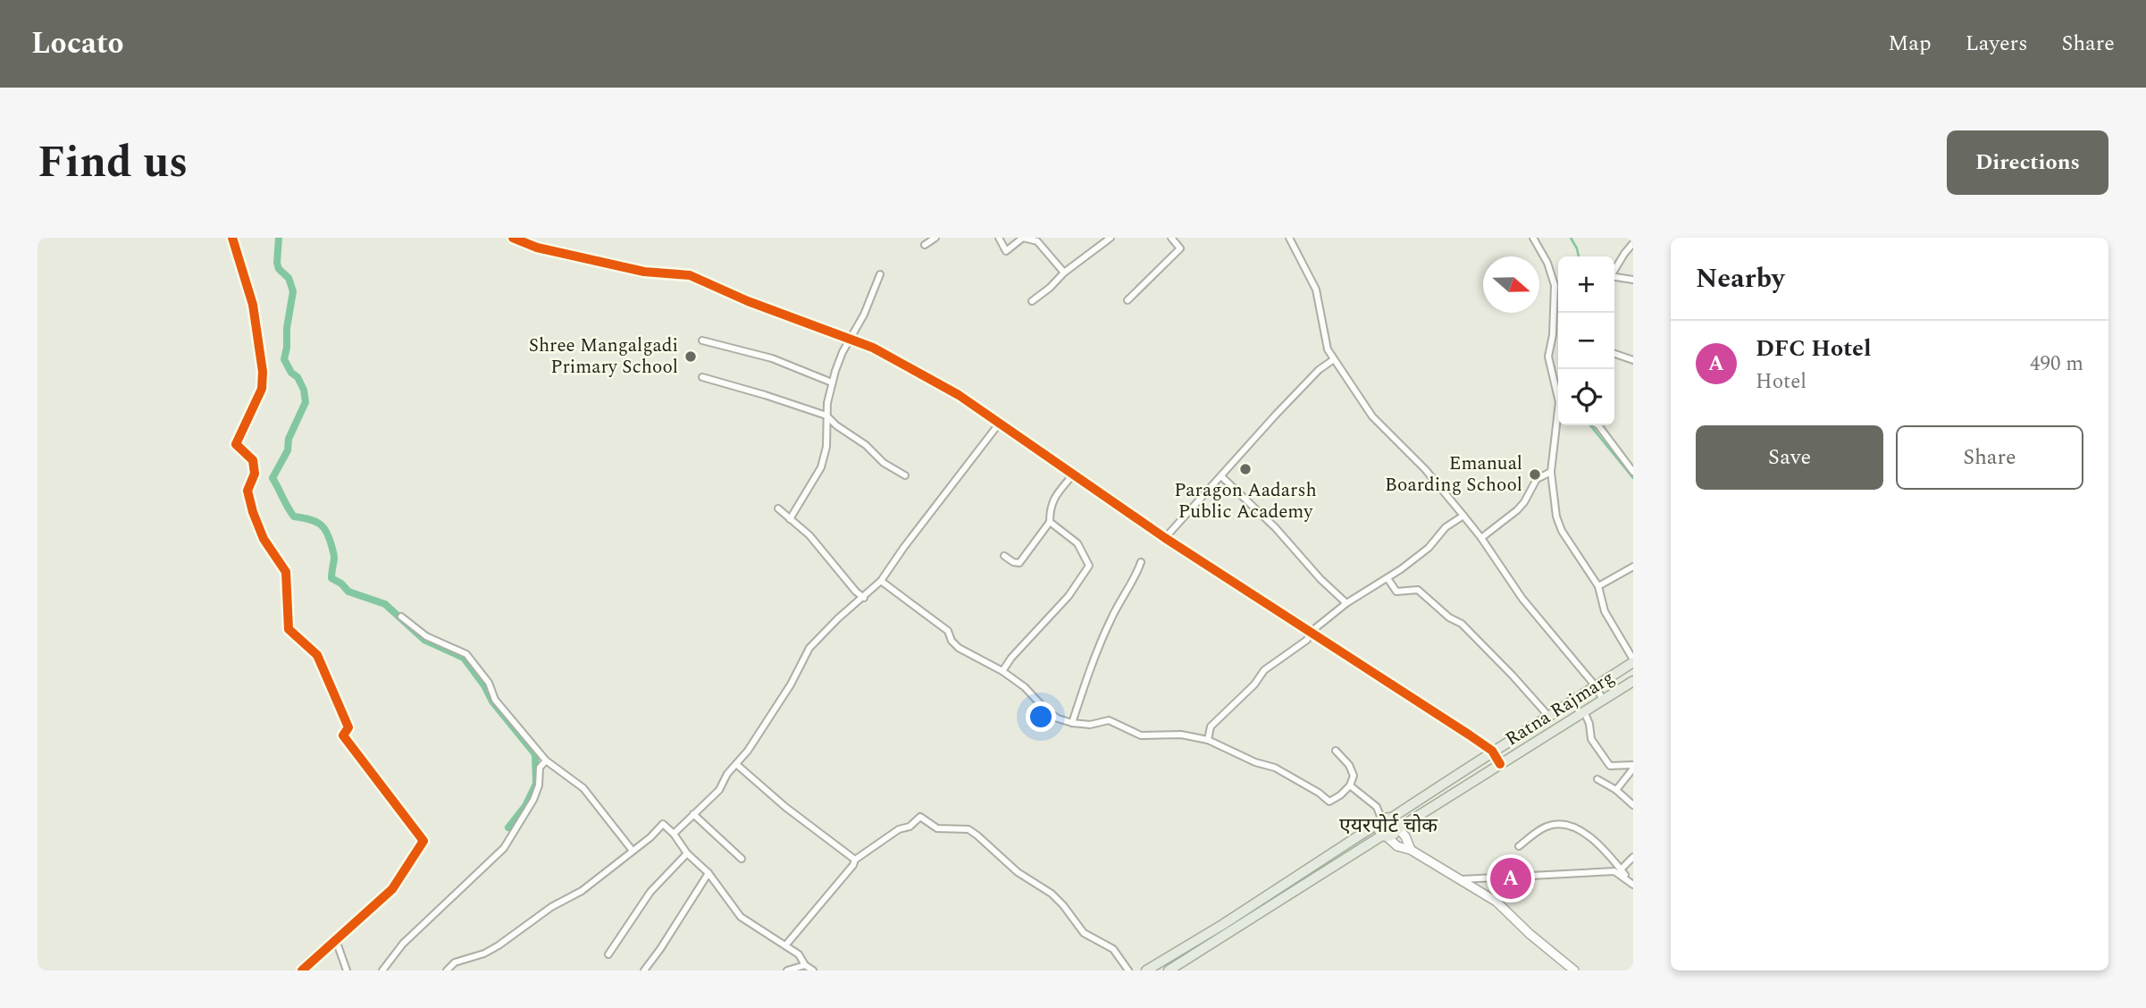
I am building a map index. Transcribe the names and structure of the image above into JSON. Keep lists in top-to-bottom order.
{
  "streets": {
    "main road": ["Ratna Rajmarg"]
  },
  "districts": ["एयरपोर्ट चोक"],
  "places": ["Shree Mangalgadi Primary School", "Paragon Aadarsh Public Academy", "Emanual Boarding School"],
  "north": "right",
  "page": {
    "header": "Locato",
    "nav": ["Map", "Layers", "Share"],
    "title": "Find us",
    "buttons": [
      "Directions",
      ["Save", "Share"]
    ],
    "heading": "Nearby",
    "map_buttons": ["+", "−"],
    "list": [
      {
        "mark": "A",
        "name": "DFC Hotel",
        "note": "Hotel",
        "value": "490 m"
      }
    ],
    "pins": "A"
  }
}
